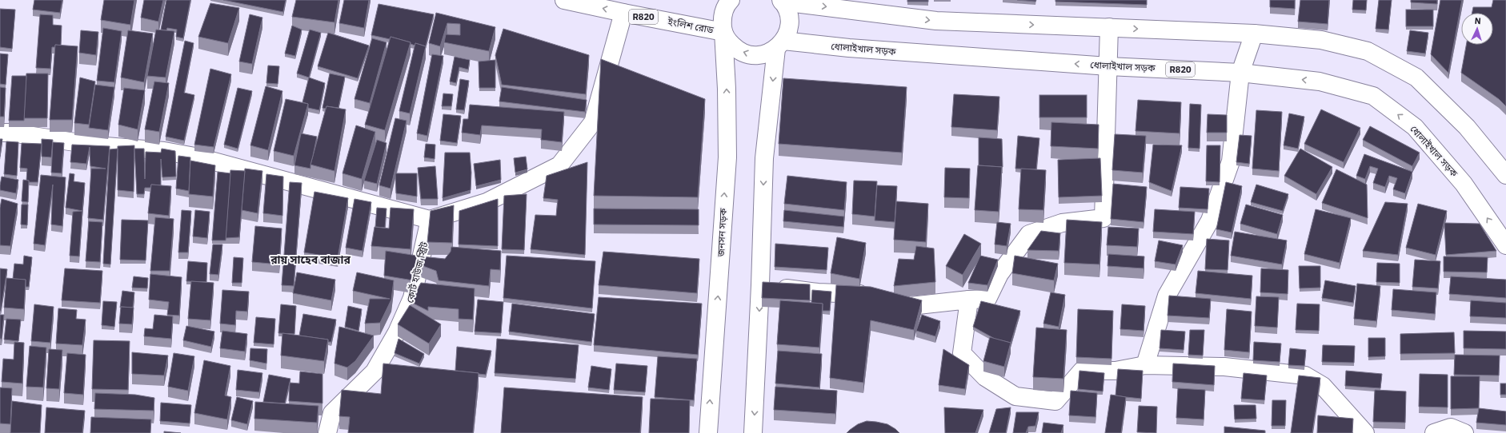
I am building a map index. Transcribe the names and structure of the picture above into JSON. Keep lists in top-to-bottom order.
{
  "streets": {
    "main road": [
      "R820",
      "ইংলিশ রোড",
      "ধোলাইখাল সড়ক",
      "জনসন সড়ক",
      "কোর্ট হাউজ স্ট্রিট"
    ]
  },
  "crossings": [
    ["ইংলিশ রোড", "জনসন সড়ক"]
  ],
  "one_way": ["ইংলিশ রোড"],
  "districts": ["রায় সাহেব বাজার"],
  "north": "top"
}
